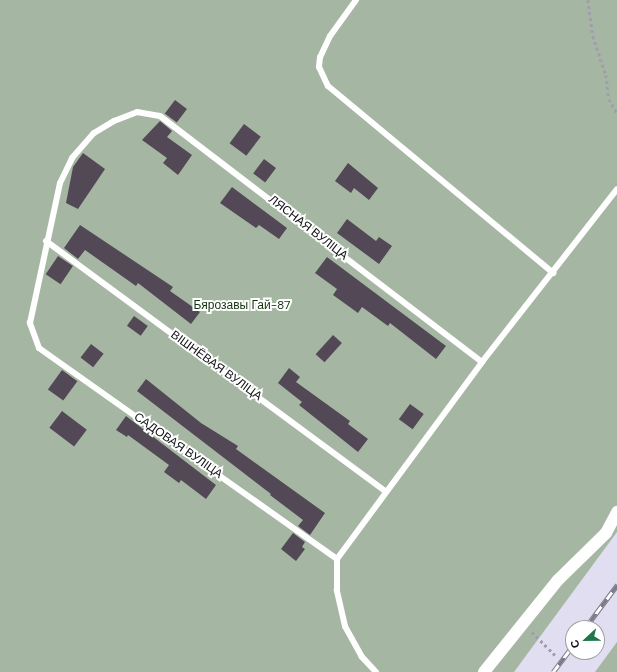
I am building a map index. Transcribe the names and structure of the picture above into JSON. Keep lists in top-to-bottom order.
{
  "streets": {
    "lane": ["ЛЯСНАЯ ВУЛІЦА", "ВІШНЁВАЯ ВУЛІЦА", "САДОВАЯ ВУЛІЦА"]
  },
  "crossings": [
    ["ЛЯСНАЯ ВУЛІЦА", "ВІШНЁВАЯ ВУЛІЦА"],
    ["ЛЯСНАЯ ВУЛІЦА", "САДОВАЯ ВУЛІЦА"],
    ["ВІШНЁВАЯ ВУЛІЦА", "САДОВАЯ ВУЛІЦА"]
  ],
  "parks": ["Бярозавы Гай-87"],
  "north": "left"
}
